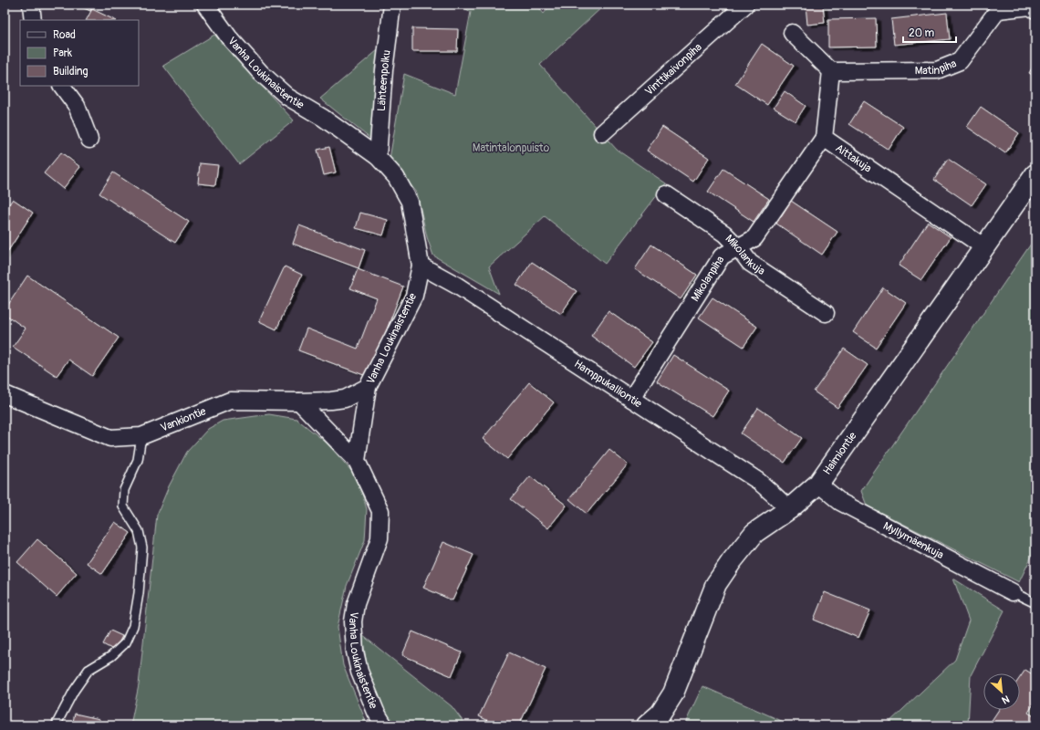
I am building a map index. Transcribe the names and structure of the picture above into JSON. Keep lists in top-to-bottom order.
{
  "streets": {
    "street": [
      "Matinpiha",
      "Vinttikaivonpiha",
      "Vanha Loukinaistentie",
      "Lähteenpolku",
      "Aittakuja",
      "Mikolankuja",
      "Mikolanpiha",
      "Hamppukalliontie",
      "Vankiontie",
      "Haimiontie",
      "Myllymäenkuja"
    ]
  },
  "crossings": [
    ["Matinpiha", "Aittakuja"],
    ["Vanha Loukinaistentie", "Lähteenpolku"],
    ["Vanha Loukinaistentie", "Hamppukalliontie"],
    ["Vanha Loukinaistentie", "Vankiontie"],
    ["Aittakuja", "Mikolanpiha"],
    ["Aittakuja", "Haimiontie"],
    ["Mikolankuja", "Mikolanpiha"],
    ["Mikolanpiha", "Hamppukalliontie"],
    ["Hamppukalliontie", "Haimiontie"],
    ["Haimiontie", "Myllymäenkuja"]
  ],
  "parks": ["Matintalonpuisto"],
  "legend": ["Road", "Park", "Building"],
  "scale_bar": "20 m",
  "north": "bottom right"
}
